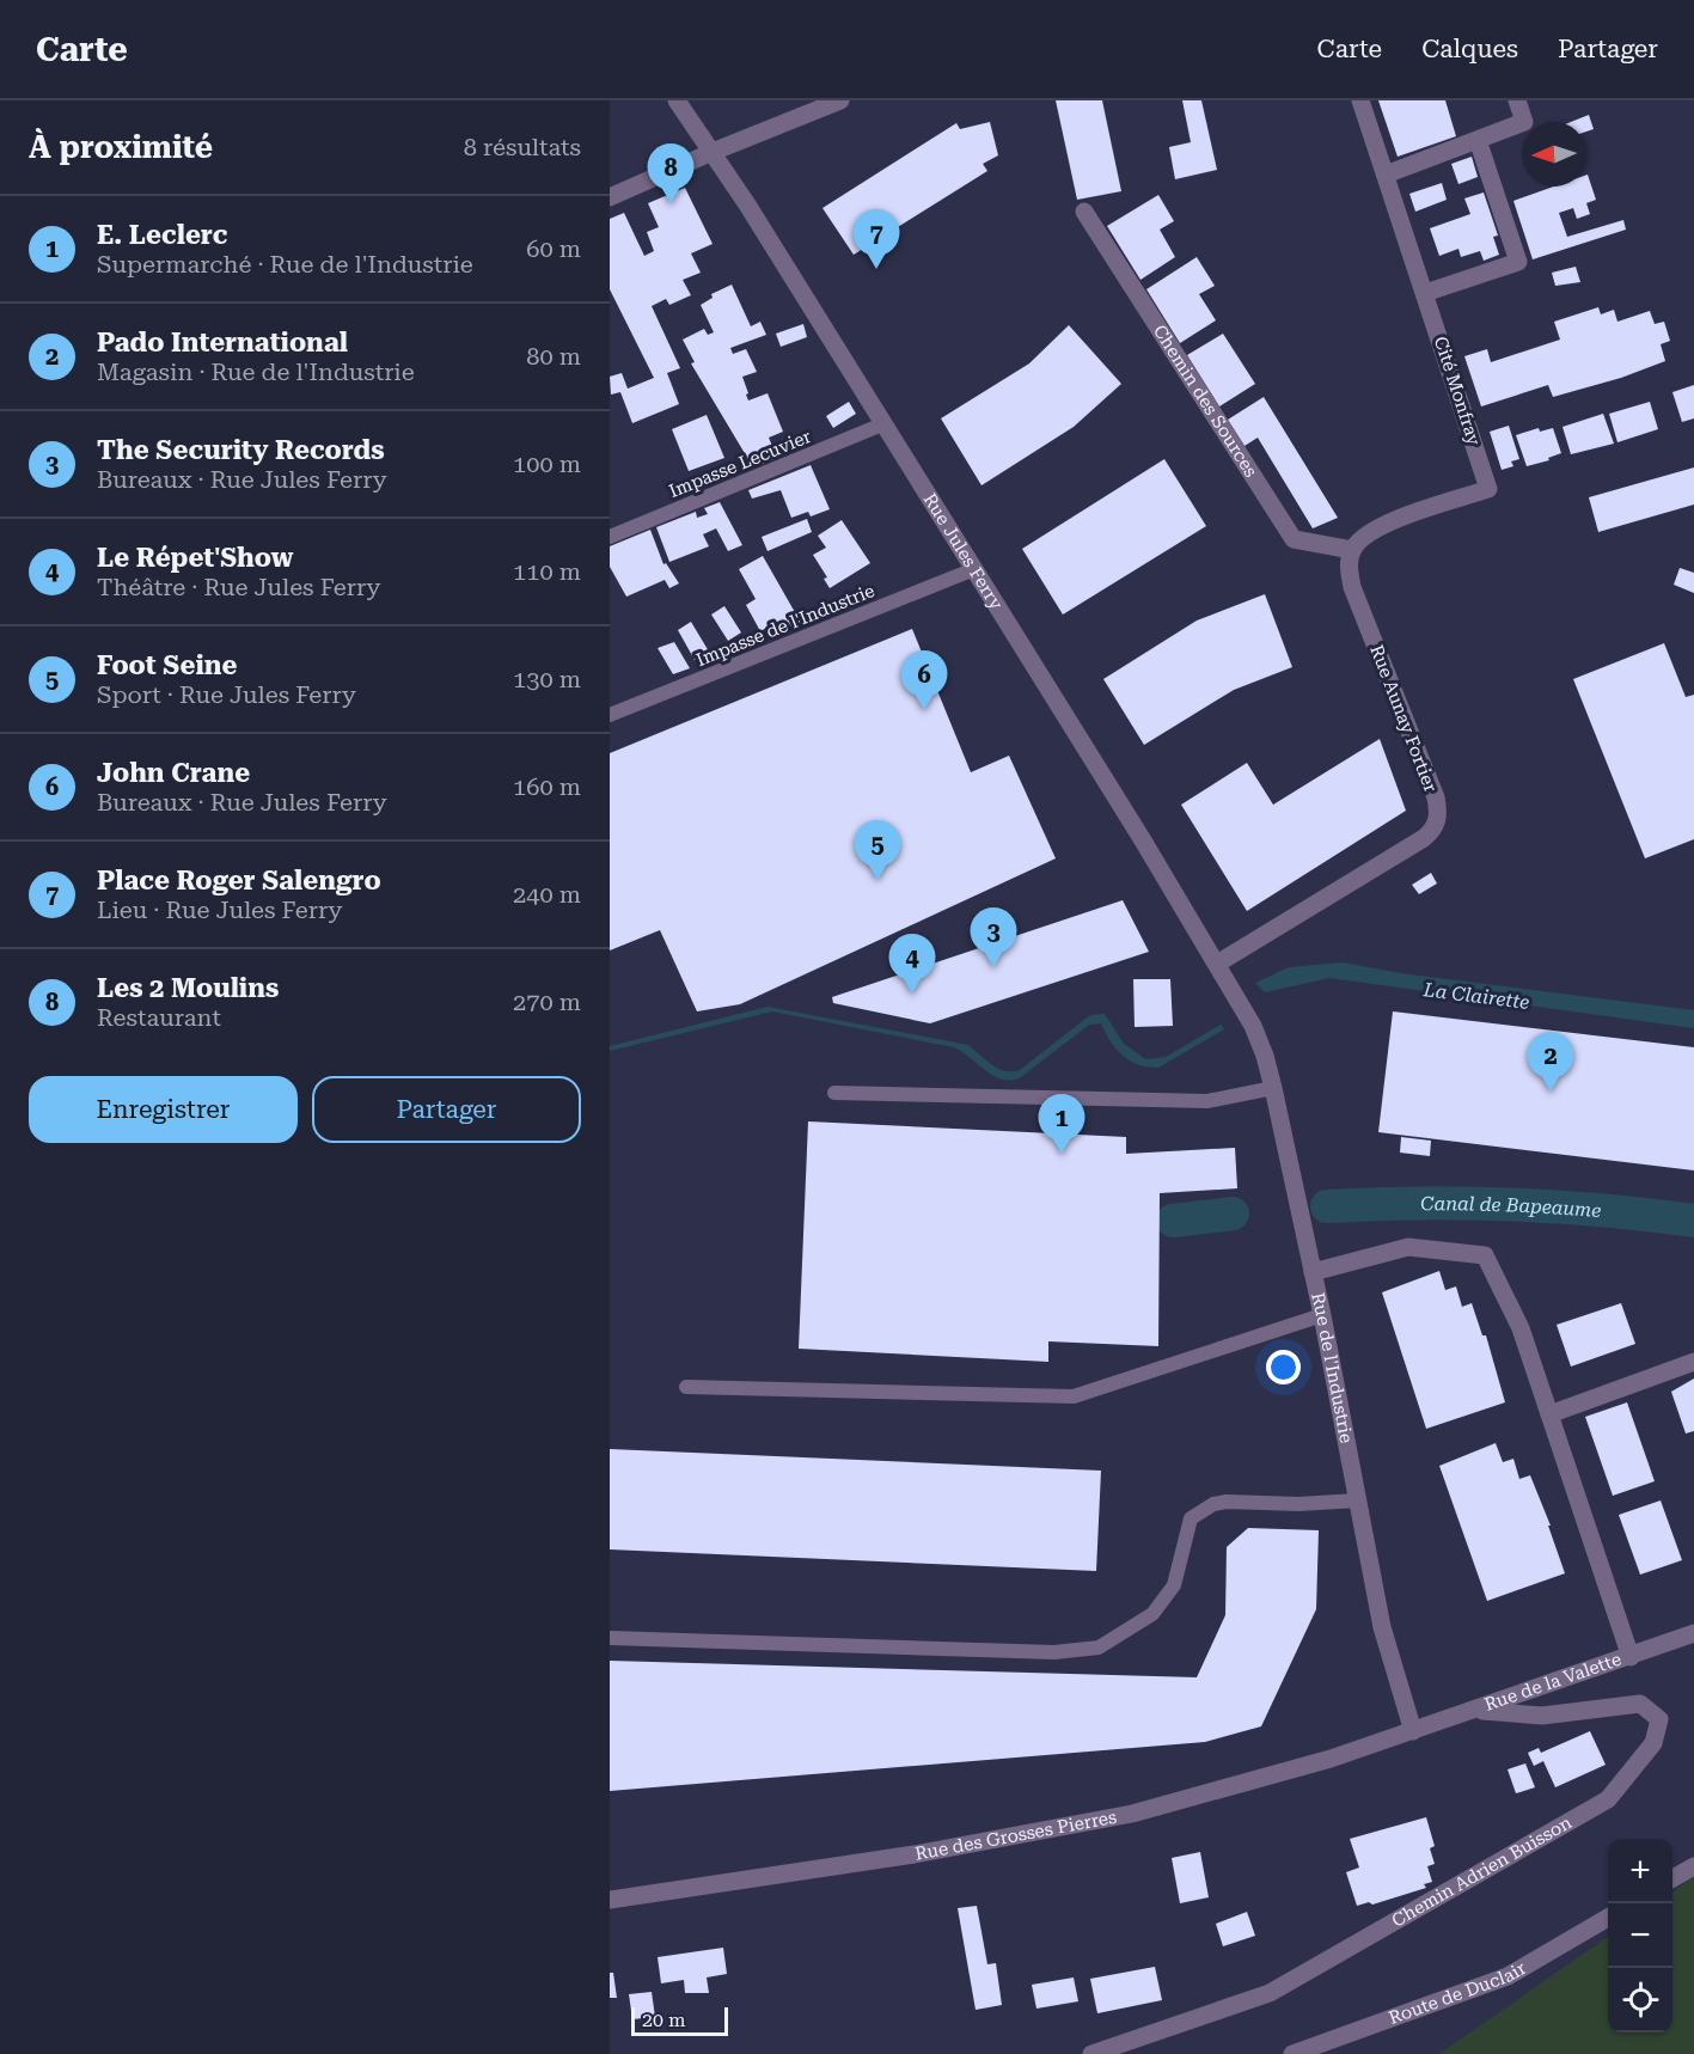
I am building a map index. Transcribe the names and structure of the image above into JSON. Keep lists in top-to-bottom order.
{
  "streets": {
    "street": [
      "Cité Monfray",
      "Chemin des Sources",
      "Rue Jules Ferry",
      "Rue Aunay Fortier",
      "Rue de l'Industrie",
      "Rue de la Valette",
      "Rue des Grosses Pierres",
      "Chemin Adrien Buisson",
      "Route de Duclair"
    ],
    "lane": ["Impasse Lecuvier", "Impasse de l'Industrie"]
  },
  "crossings": [
    ["Cité Monfray", "Chemin des Sources"],
    ["Cité Monfray", "Rue Aunay Fortier"],
    ["Chemin des Sources", "Rue Aunay Fortier"],
    ["Impasse Lecuvier", "Rue Jules Ferry"],
    ["Rue Jules Ferry", "Impasse de l'Industrie"],
    ["Rue Jules Ferry", "Rue Aunay Fortier"],
    ["Rue Jules Ferry", "Rue de l'Industrie"],
    ["Rue de l'Industrie", "Rue de la Valette"],
    ["Rue de l'Industrie", "Rue des Grosses Pierres"],
    ["Rue de la Valette", "Rue des Grosses Pierres"],
    ["Rue de la Valette", "Chemin Adrien Buisson"]
  ],
  "water": ["La Clairette", "Canal de Bapeaume"],
  "scale_bar": "20 m",
  "north": "left",
  "page": {
    "header": "Carte",
    "nav": ["Carte", "Calques", "Partager"],
    "heading": ["À proximité", "8 résultats"],
    "pins": [
      "8",
      "7",
      "6",
      "5",
      "3",
      "4",
      "2",
      "1"
    ],
    "list": [
      {
        "mark": "1",
        "name": "E. Leclerc",
        "note": "Supermarché · Rue de l'Industrie",
        "value": "60 m"
      },
      {
        "mark": "2",
        "name": "Pado International",
        "note": "Magasin · Rue de l'Industrie",
        "value": "80 m"
      },
      {
        "mark": "3",
        "name": "The Security Records",
        "note": "Bureaux · Rue Jules Ferry",
        "value": "100 m"
      },
      {
        "mark": "4",
        "name": "Le Répet'Show",
        "note": "Théâtre · Rue Jules Ferry",
        "value": "110 m"
      },
      {
        "mark": "5",
        "name": "Foot Seine",
        "note": "Sport · Rue Jules Ferry",
        "value": "130 m"
      },
      {
        "mark": "6",
        "name": "John Crane",
        "note": "Bureaux · Rue Jules Ferry",
        "value": "160 m"
      },
      {
        "mark": "7",
        "name": "Place Roger Salengro",
        "note": "Lieu · Rue Jules Ferry",
        "value": "240 m"
      },
      {
        "mark": "8",
        "name": "Les 2 Moulins",
        "note": "Restaurant",
        "value": "270 m"
      }
    ],
    "buttons": ["Enregistrer", "Partager"],
    "map_buttons": ["+", "−"],
    "scale": "20 m"
  }
}
